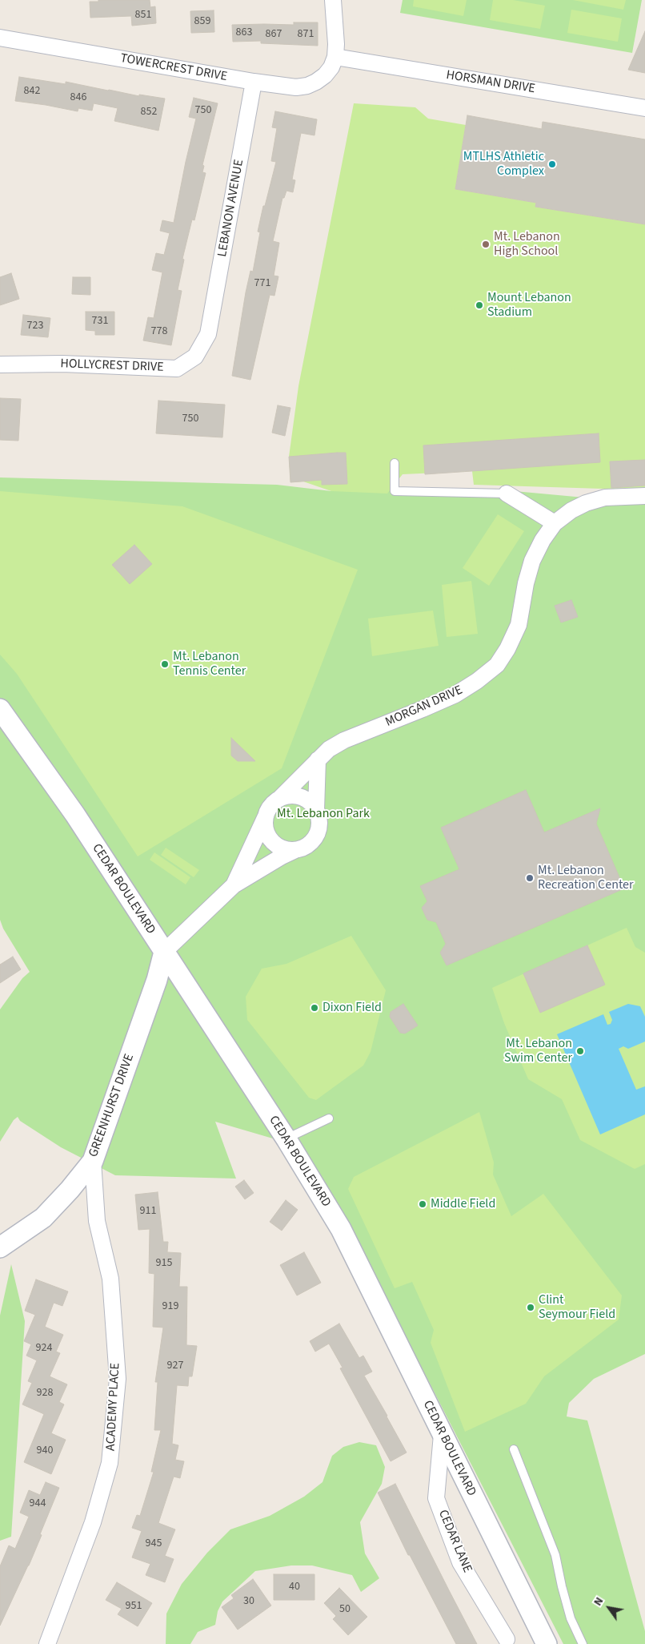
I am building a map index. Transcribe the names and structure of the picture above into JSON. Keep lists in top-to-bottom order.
{
  "streets": {
    "street": [
      "TOWERCREST DRIVE",
      "HORSMAN DRIVE",
      "LEBANON AVENUE",
      "HOLLYCREST DRIVE",
      "MORGAN DRIVE",
      "CEDAR BOULEVARD",
      "GREENHURST DRIVE",
      "ACADEMY PLACE",
      "CEDAR LANE"
    ]
  },
  "crossings": [
    ["TOWERCREST DRIVE", "HORSMAN DRIVE"],
    ["TOWERCREST DRIVE", "LEBANON AVENUE"],
    ["LEBANON AVENUE", "HOLLYCREST DRIVE"],
    ["CEDAR BOULEVARD", "GREENHURST DRIVE"],
    ["CEDAR BOULEVARD", "CEDAR LANE"],
    ["GREENHURST DRIVE", "ACADEMY PLACE"]
  ],
  "parks": ["Mt. Lebanon Park"],
  "places": [
    "MTLHS Athletic Complex",
    "Mt. Lebanon High School",
    "Mount Lebanon Stadium",
    "Mt. Lebanon Tennis Center",
    "Mt. Lebanon Recreation Center",
    "Dixon Field",
    "Mt. Lebanon Swim Center",
    "Middle Field",
    "Clint Seymour Field"
  ],
  "house_numbers": [
    "851",
    "859",
    "863",
    "867",
    "871",
    "842",
    "846",
    "750",
    "852",
    "771",
    "731",
    "723",
    "778",
    "750",
    "911",
    "915",
    "919",
    "924",
    "927",
    "928",
    "940",
    "944",
    "945",
    "40",
    "30",
    "951",
    "50"
  ],
  "north": "top left"
}
